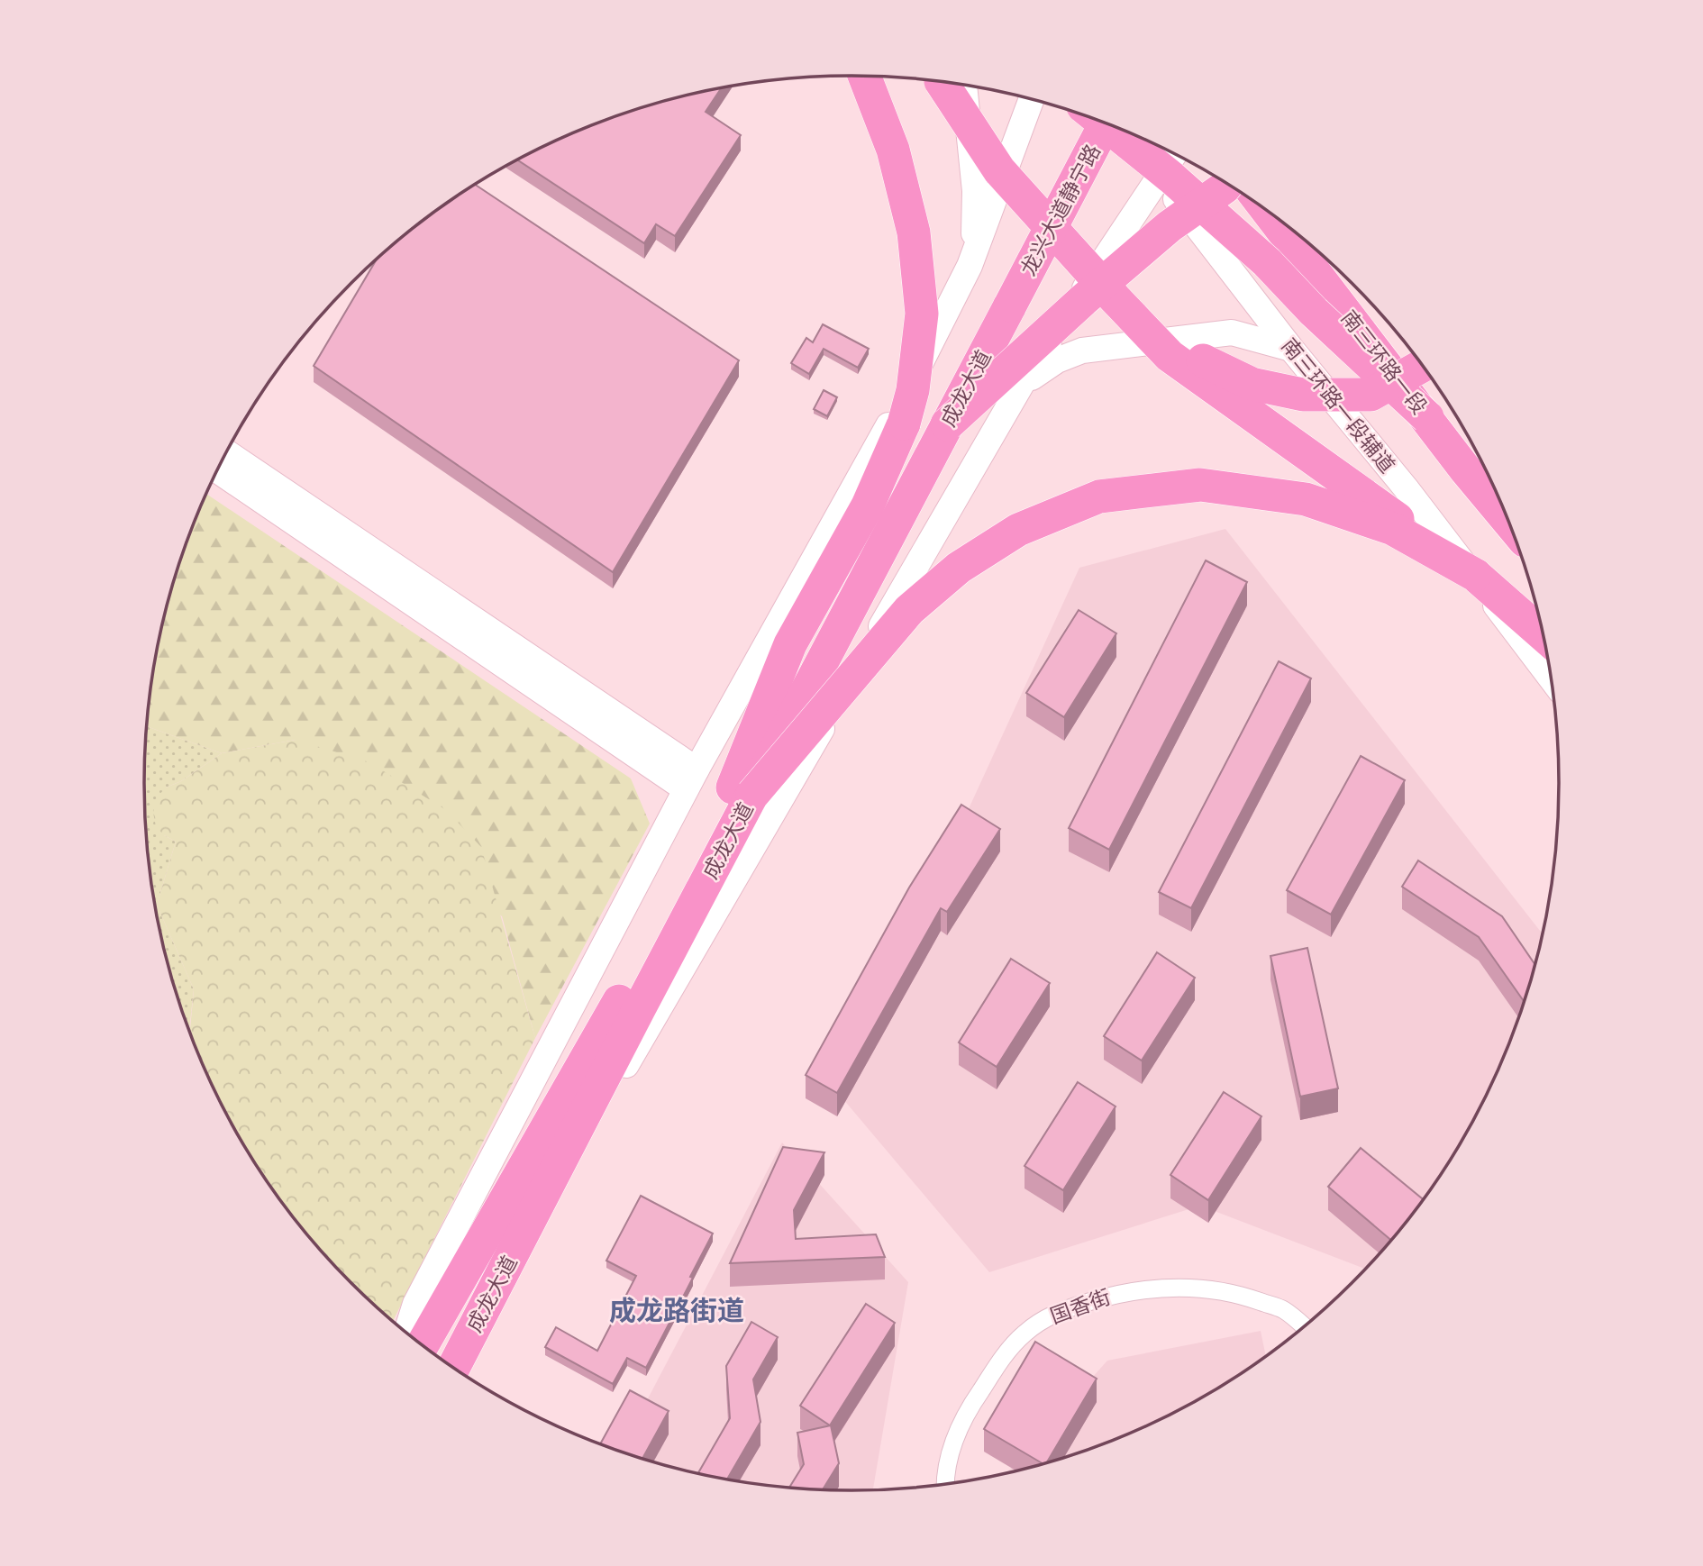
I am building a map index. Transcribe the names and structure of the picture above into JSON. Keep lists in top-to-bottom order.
{
  "streets": {
    "highway": ["龙兴大道静宁路", "南三环路一段", "成龙大道"],
    "main road": ["南三环路一段辅道"],
    "street": ["国香街"]
  },
  "crossings": [
    ["龙兴大道静宁路", "成龙大道"]
  ],
  "districts": ["成龙路街道"]
}
